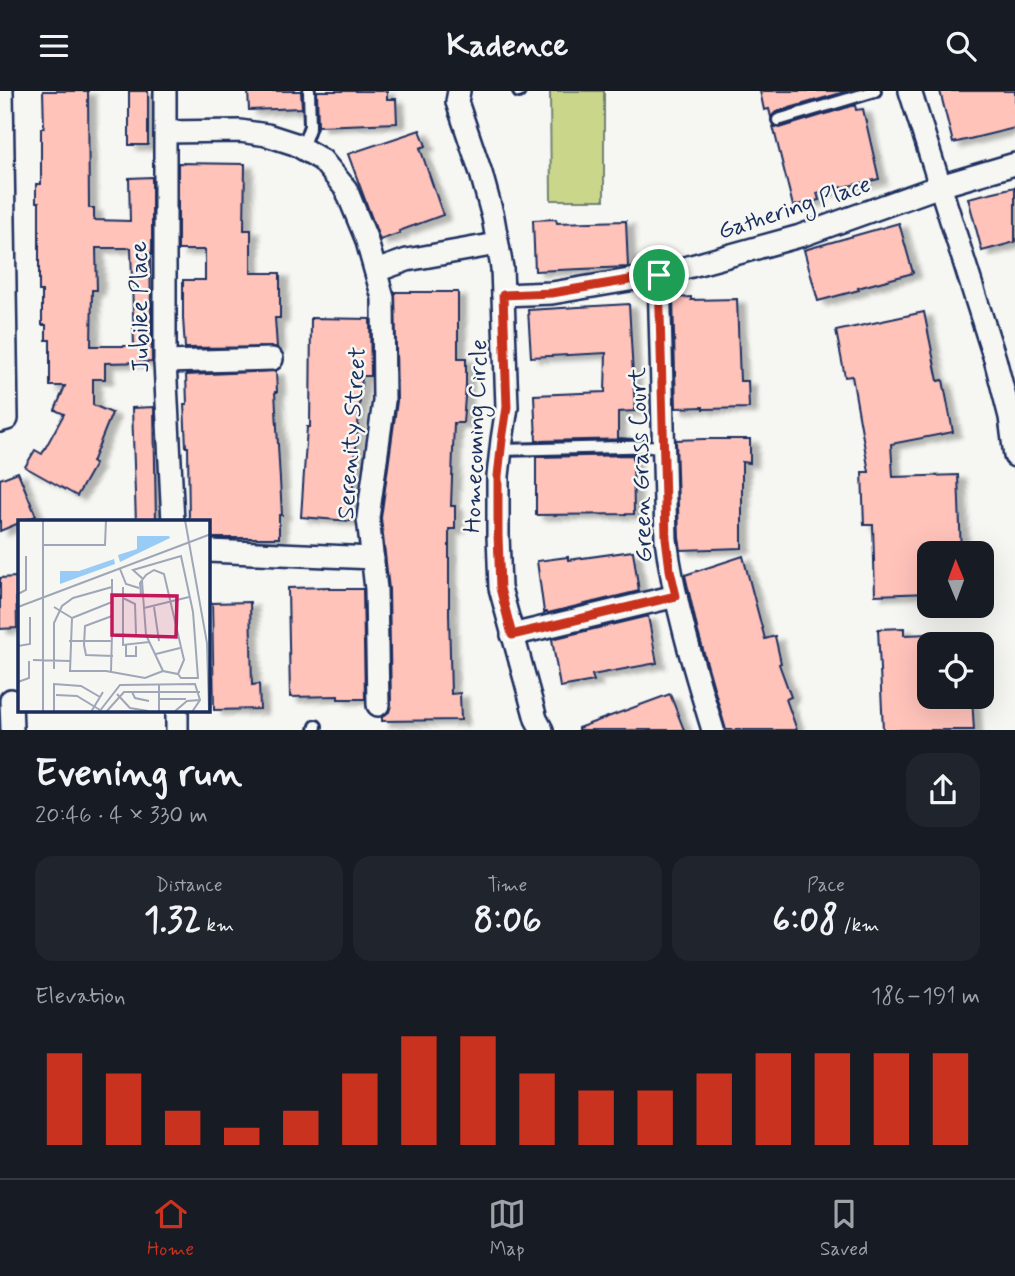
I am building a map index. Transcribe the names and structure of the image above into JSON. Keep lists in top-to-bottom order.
{
  "streets": {
    "street": [
      "Gathering Place",
      "Jubilee Place",
      "Serenity Street",
      "Homecoming Circle",
      "Green Grass Court"
    ]
  },
  "crossings": [
    ["Gathering Place", "Homecoming Circle"],
    ["Gathering Place", "Green Grass Court"],
    ["Jubilee Place", "Serenity Street"]
  ],
  "north": "top",
  "page": {
    "header": "Kadence",
    "heading": ["Evening run", "20:46 · 4 × 330 m"],
    "stats": [
      ["Distance", "1.32 km"],
      ["Time", "8:06"],
      ["Pace", "6:08 /km"]
    ],
    "chart": ["Elevation", "186–191 m"],
    "tabs": ["Home", "Map", "Saved"]
  }
}
